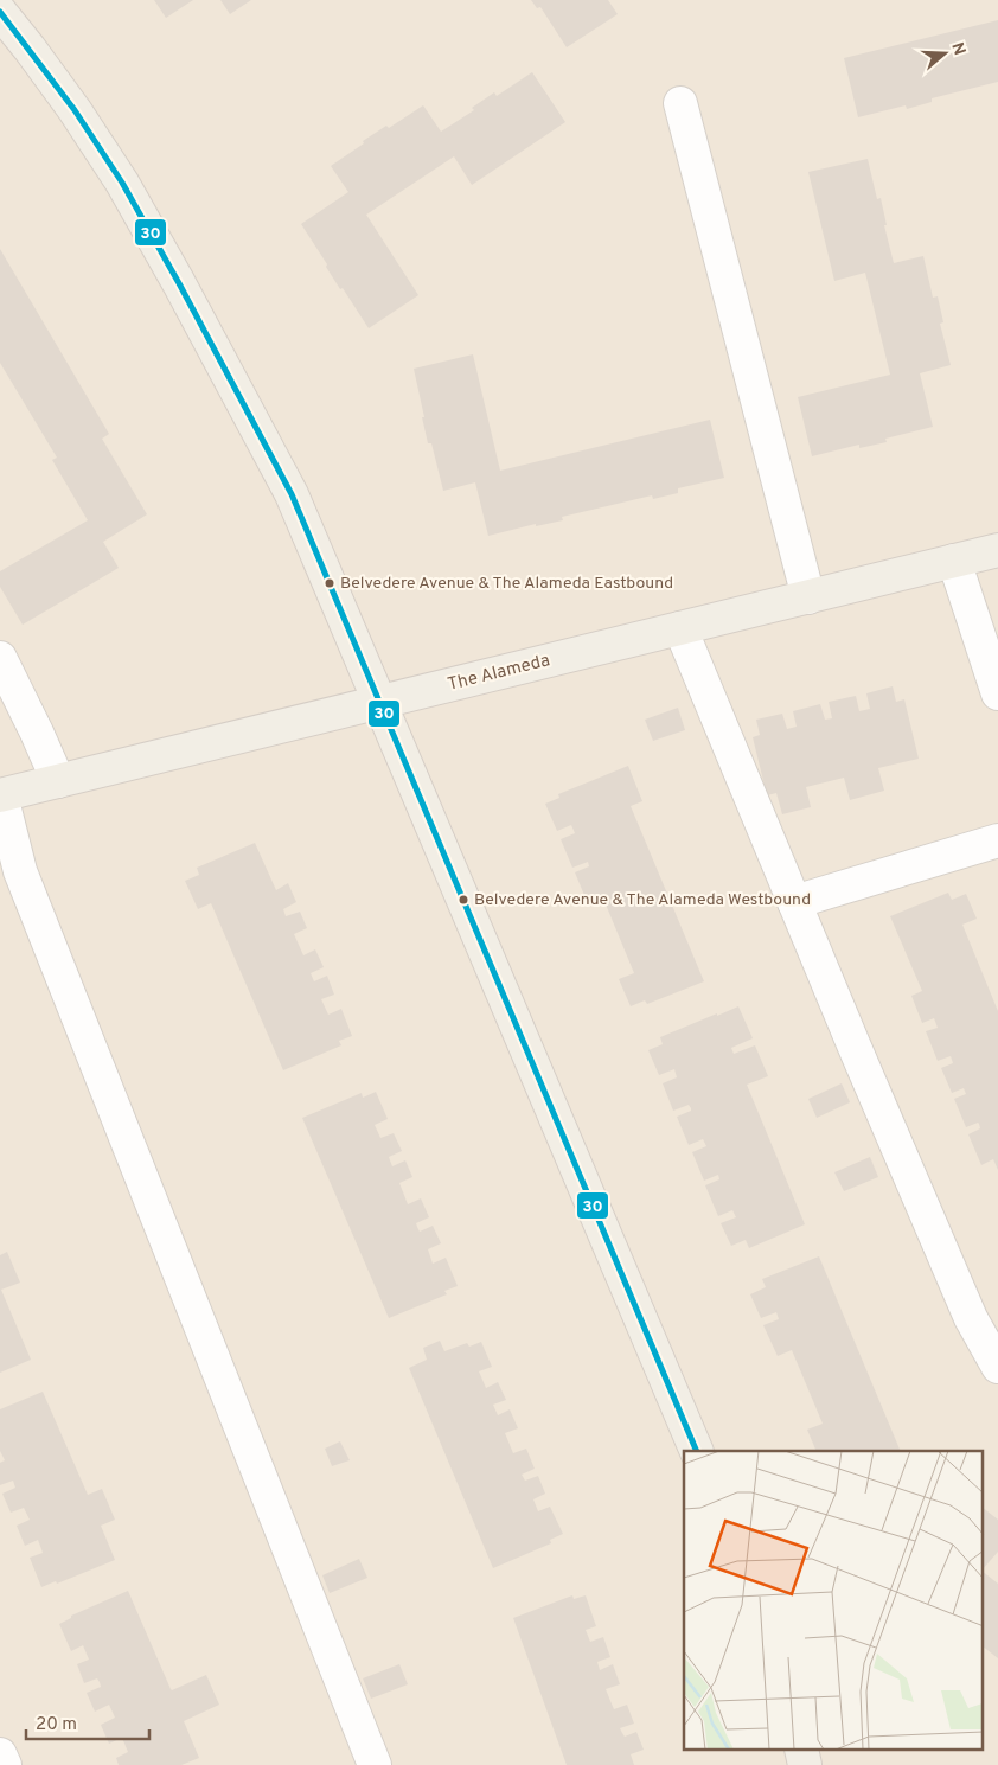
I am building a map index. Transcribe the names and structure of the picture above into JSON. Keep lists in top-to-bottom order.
{
  "streets": {
    "main road": ["The Alameda"]
  },
  "places": ["Belvedere Avenue & The Alameda Eastbound", "Belvedere Avenue & The Alameda Westbound"],
  "lines": ["transit line 30"],
  "scale_bar": "20 m",
  "north": "right"
}
